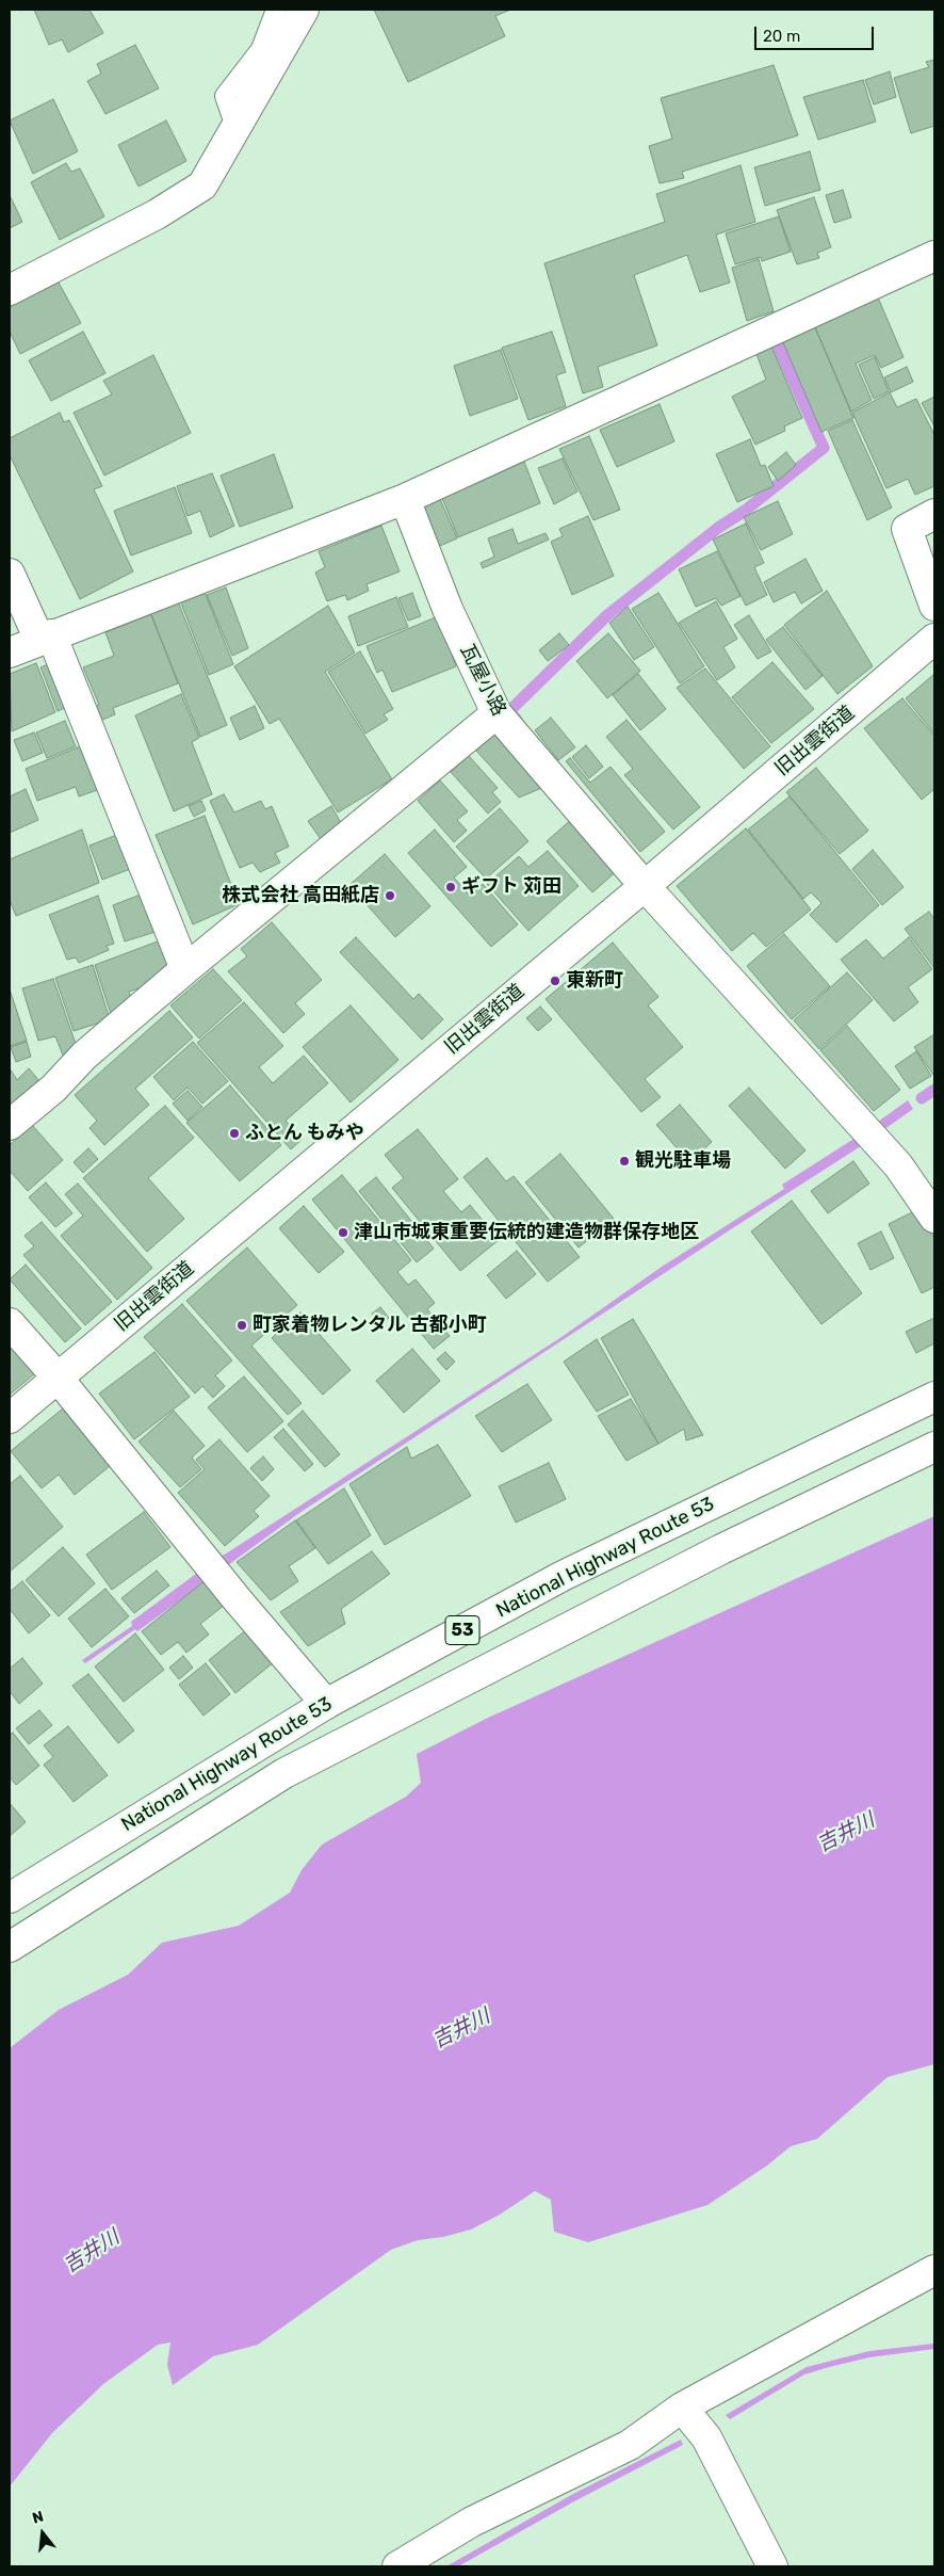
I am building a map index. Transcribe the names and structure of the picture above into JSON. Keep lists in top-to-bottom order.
{
  "streets": {
    "main road": [
      "瓦屋小路",
      "旧出雲街道",
      "National Highway Route 53",
      "53"
    ]
  },
  "crossings": [
    ["瓦屋小路", "旧出雲街道"]
  ],
  "water": ["吉井川"],
  "places": [
    "ギフト 苅田",
    "株式会社 高田紙店",
    "東新町",
    "ふとん もみや",
    "観光駐車場",
    "津山市城東重要伝統的建造物群保存地区",
    "町家着物レンタル 古都小町"
  ],
  "scale_bar": "20 m",
  "north": "top"
}
